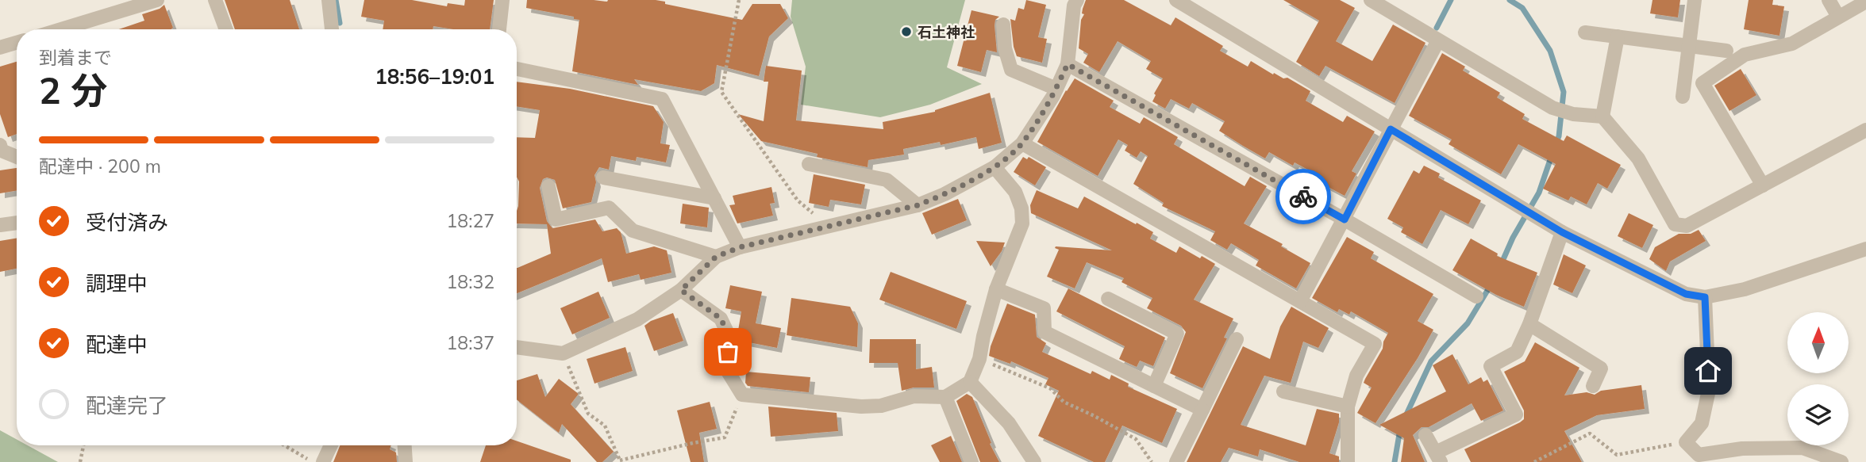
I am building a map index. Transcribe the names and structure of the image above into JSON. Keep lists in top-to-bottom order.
{
  "places": ["石土神社"],
  "north": "top",
  "page": {
    "heading": ["2 分", "到着まで", "18:56–19:01"],
    "bar": "配達中 · 200 m",
    "list": [
      ["受付済み", "18:27"],
      ["調理中", "18:32"],
      ["配達中", "18:37"],
      "配達完了"
    ]
  }
}
